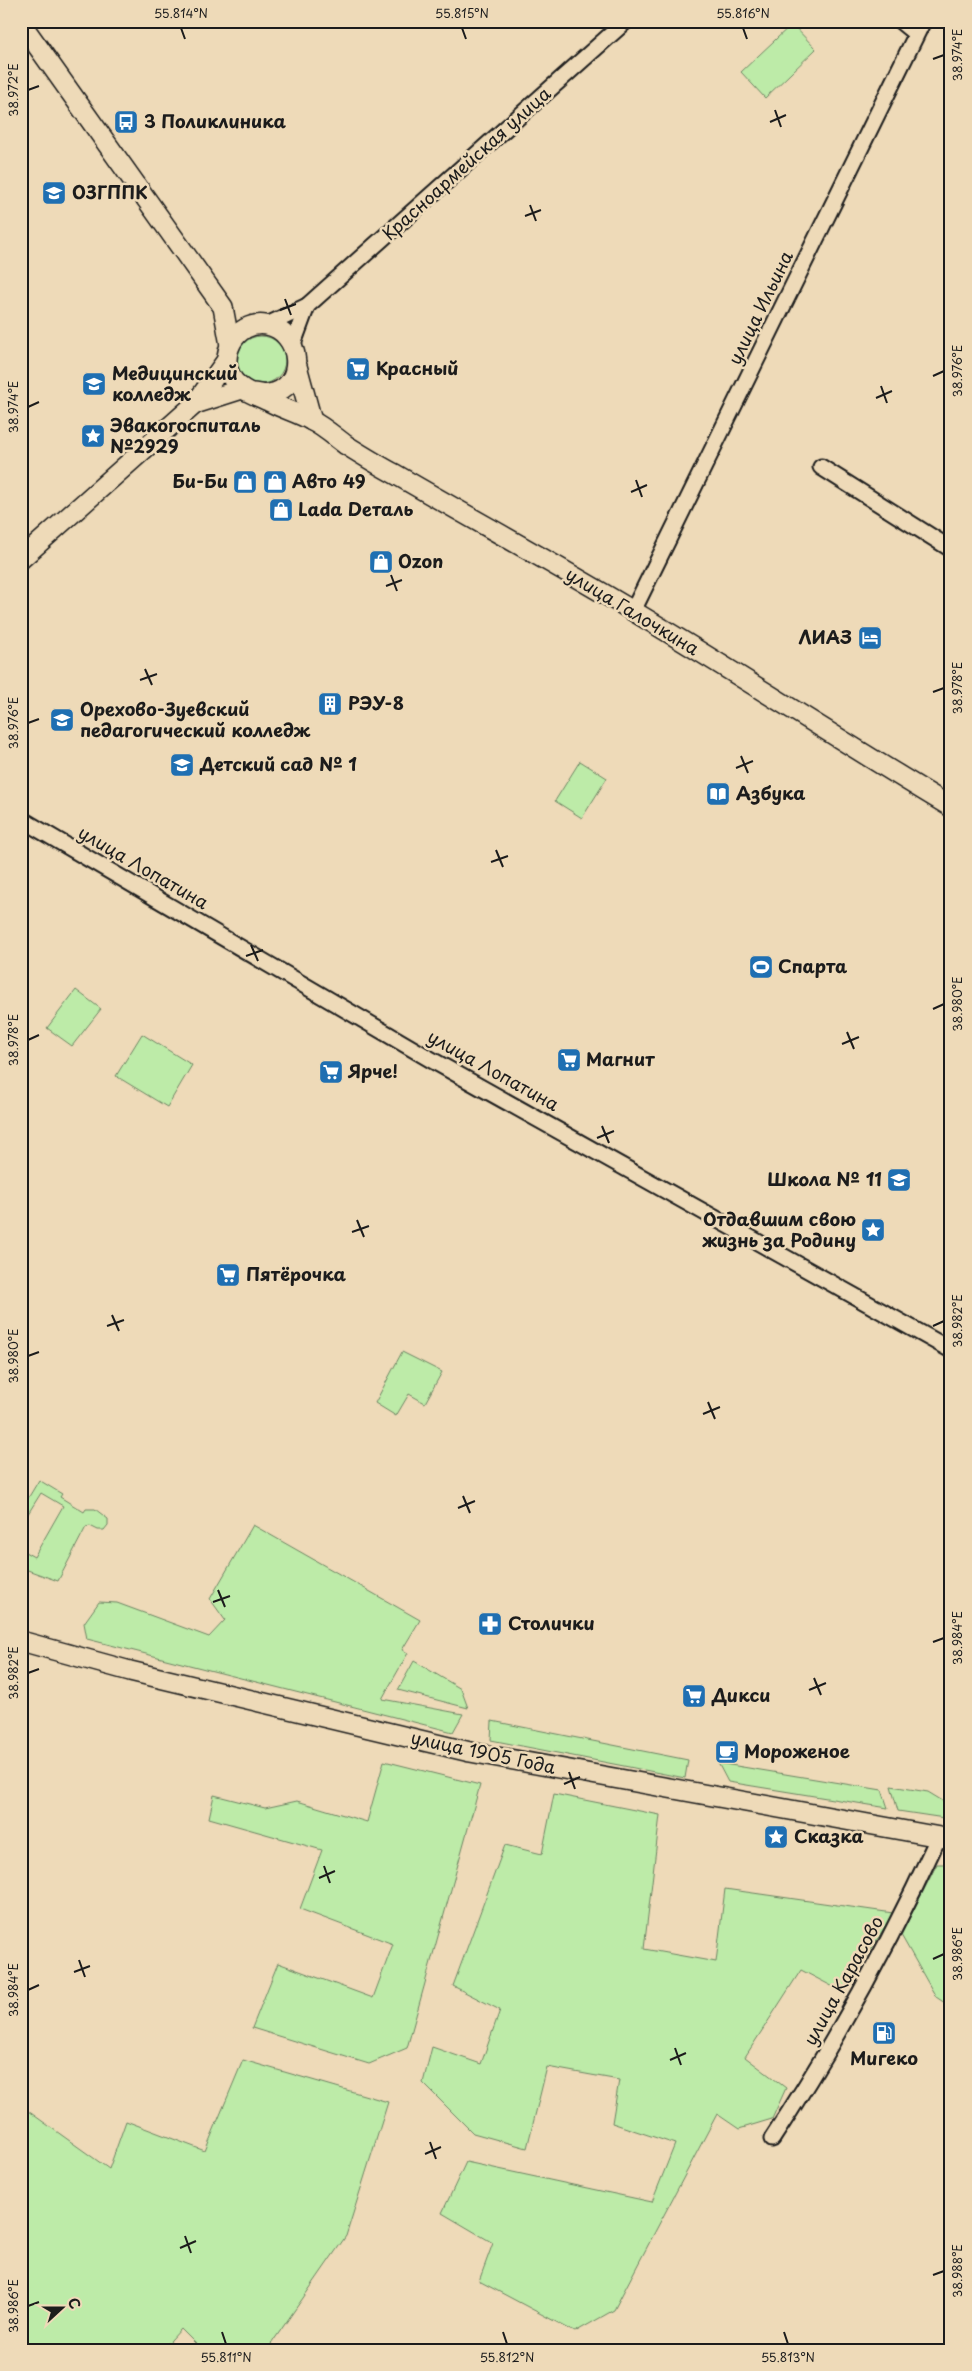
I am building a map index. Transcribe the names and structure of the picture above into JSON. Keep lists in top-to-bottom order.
{
  "streets": {
    "street": [
      "Красноармейская улица",
      "улица Ильина",
      "улица Галочкина",
      "улица Лопатина",
      "улица 1905 Года",
      "улица Карасово"
    ]
  },
  "crossings": [
    ["улица Ильина", "улица Галочкина"],
    ["улица 1905 Года", "улица Карасово"]
  ],
  "places": {
    "bus stop": ["3 Поликлиника"],
    "school or university": [
      "ОЗГППК",
      "Медицинский колледж",
      "Орехово-Зуевский педагогический колледж",
      "Детский сад № 1",
      "Школа № 11"
    ],
    "supermarket": [
      "Красный",
      "Магнит",
      "Ярче!",
      "Пятёрочка",
      "Дикси"
    ],
    "place": ["Эвакогоспиталь №2929", "Отдавшим свою жизнь за Родину", "Сказка"],
    "shop": [
      "Би-Би",
      "Авто 49",
      "Lada Dеталь",
      "Ozon"
    ],
    "hotel": ["ЛИАЗ"],
    "building": ["РЭУ-8"],
    "library": ["Азбука"],
    "sports": ["Спарта"],
    "pharmacy": ["Столички"],
    "cafe": ["Мороженое"],
    "fuel station": ["Мигеко"]
  },
  "north": "right",
  "coordinates": [
    "55.814°N",
    "55.815°N",
    "55.816°N",
    "38.974°E",
    "38.972°E",
    "38.976°E",
    "38.978°E",
    "38.980°E",
    "38.982°E",
    "38.984°E",
    "38.986°E",
    "38.988°E",
    "55.811°N",
    "55.812°N",
    "55.813°N"
  ]
}
